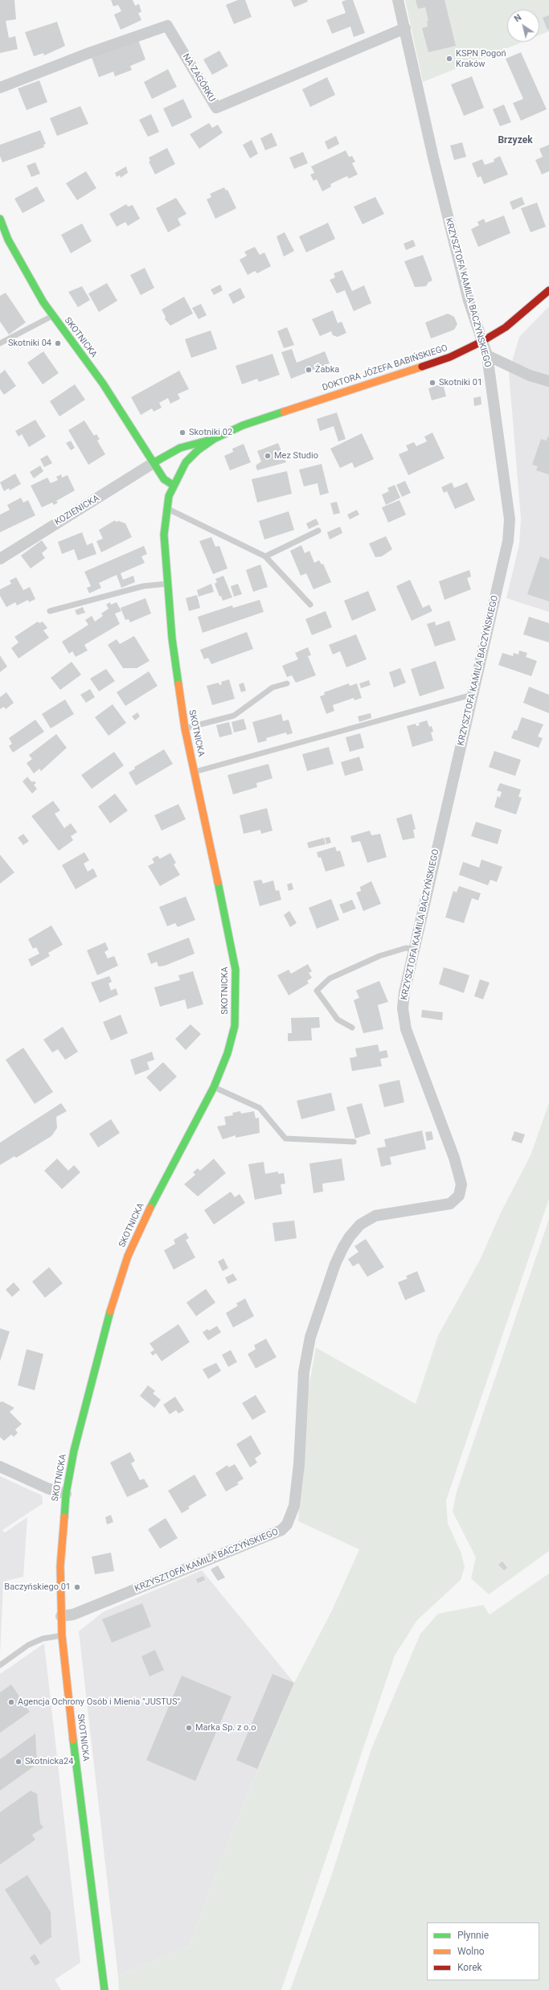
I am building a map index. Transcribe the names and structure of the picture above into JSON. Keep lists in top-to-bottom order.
{
  "streets": {
    "main road": ["SKOTNICKA", "DOKTORA JÓZEFA BABIŃSKIEGO"],
    "street": ["NA ZAGÓRKU", "KRZYSZTOFA KAMILA BACZYŃSKIEGO", "KOZIENICKA"]
  },
  "crossings": [
    ["NA ZAGÓRKU", "KRZYSZTOFA KAMILA BACZYŃSKIEGO"],
    ["KRZYSZTOFA KAMILA BACZYŃSKIEGO", "SKOTNICKA"],
    ["KRZYSZTOFA KAMILA BACZYŃSKIEGO", "DOKTORA JÓZEFA BABIŃSKIEGO"],
    ["SKOTNICKA", "DOKTORA JÓZEFA BABIŃSKIEGO"],
    ["SKOTNICKA", "KOZIENICKA"]
  ],
  "districts": ["Brzyzek"],
  "places": [
    "KSPN Pogoń Kraków",
    "Skotniki 04",
    "Żabka",
    "Skotniki 01",
    "Skotniki 02",
    "Mez Studio",
    "Baczyńskiego 01",
    "Agencja Ochrony Osób i Mienia \"JUSTUS\"",
    "Marka Sp. z o.o",
    "Skotnicka24"
  ],
  "legend": ["Płynnie", "Wolno", "Korek"],
  "north": "top left"
}
